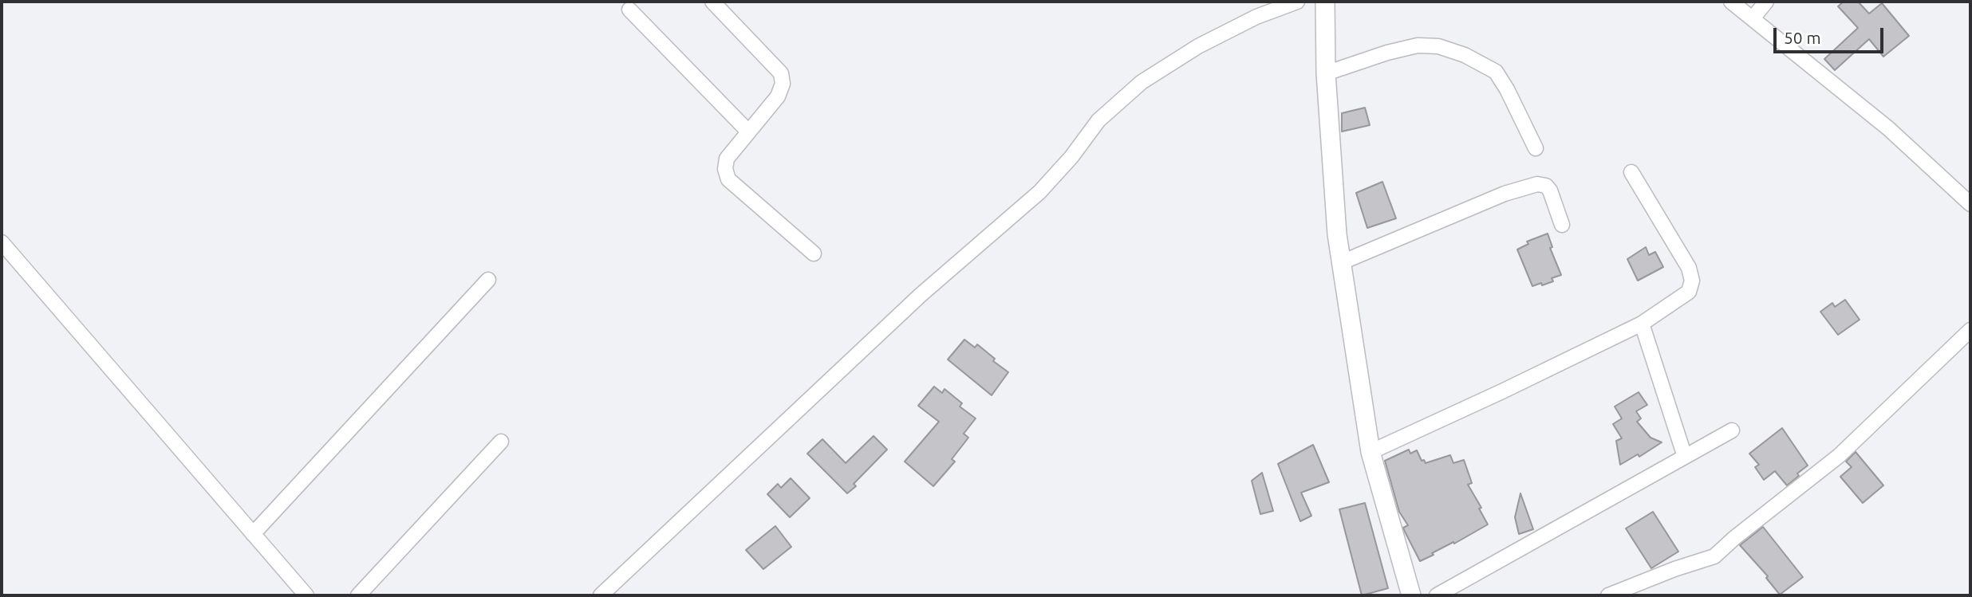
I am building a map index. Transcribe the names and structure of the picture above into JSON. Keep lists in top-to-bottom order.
{
  "scale_bar": "50 m"
}
